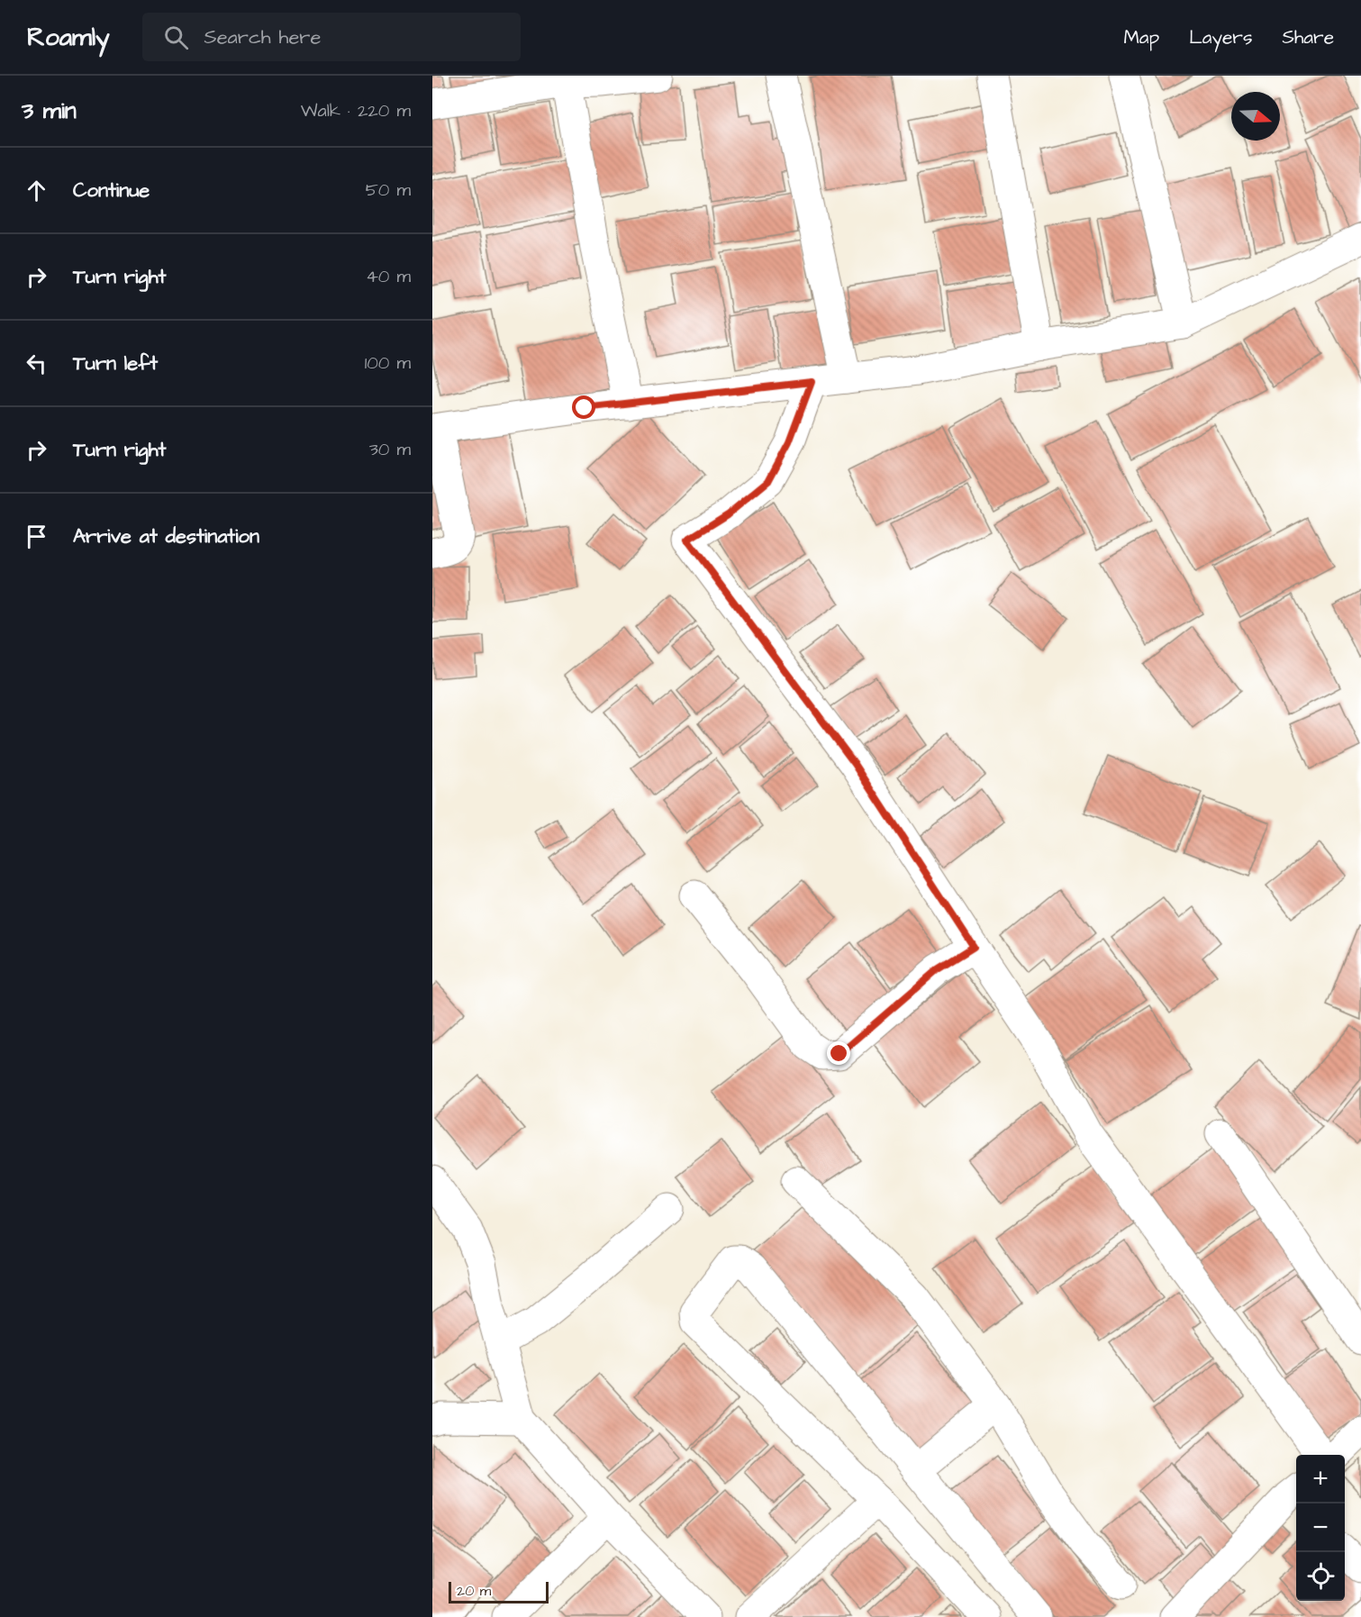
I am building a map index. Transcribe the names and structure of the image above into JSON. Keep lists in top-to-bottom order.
{
  "scale_bar": "20 m",
  "north": "right",
  "page": {
    "header": "Roamly",
    "search": "Search here",
    "nav": ["Map", "Layers", "Share"],
    "heading": ["3 min", "Walk · 220 m"],
    "list": [
      ["Continue", "50 m"],
      ["Turn right", "40 m"],
      ["Turn left", "100 m"],
      ["Turn right", "30 m"],
      "Arrive at destination"
    ],
    "map_buttons": ["+", "−"],
    "scale": "20 m"
  }
}
